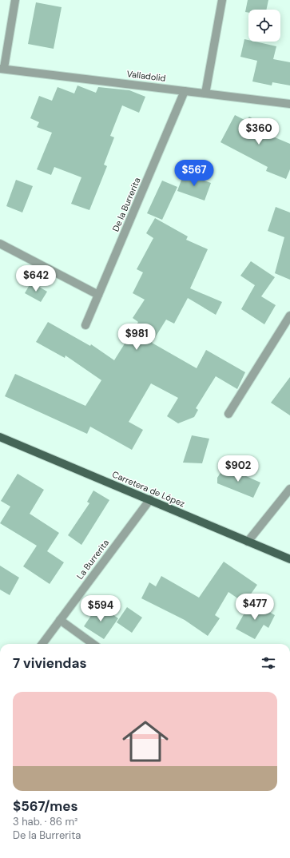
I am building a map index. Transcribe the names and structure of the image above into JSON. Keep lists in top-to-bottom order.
{
  "streets": {
    "main road": ["Carretera de López"],
    "street": ["Valladolid", "De la Burrerita", "La Burrerita"]
  },
  "crossings": [
    ["Valladolid", "De la Burrerita"],
    ["Carretera de López", "La Burrerita"]
  ],
  "page": {
    "price": [
      "$360",
      "$567",
      "$642",
      "$981",
      "$902",
      "$477",
      "$594"
    ],
    "heading": "7 viviendas",
    "list": [
      {
        "name": "$567/mes",
        "note": "3 hab. · 86 m² · De la Burrerita"
      }
    ]
  }
}
